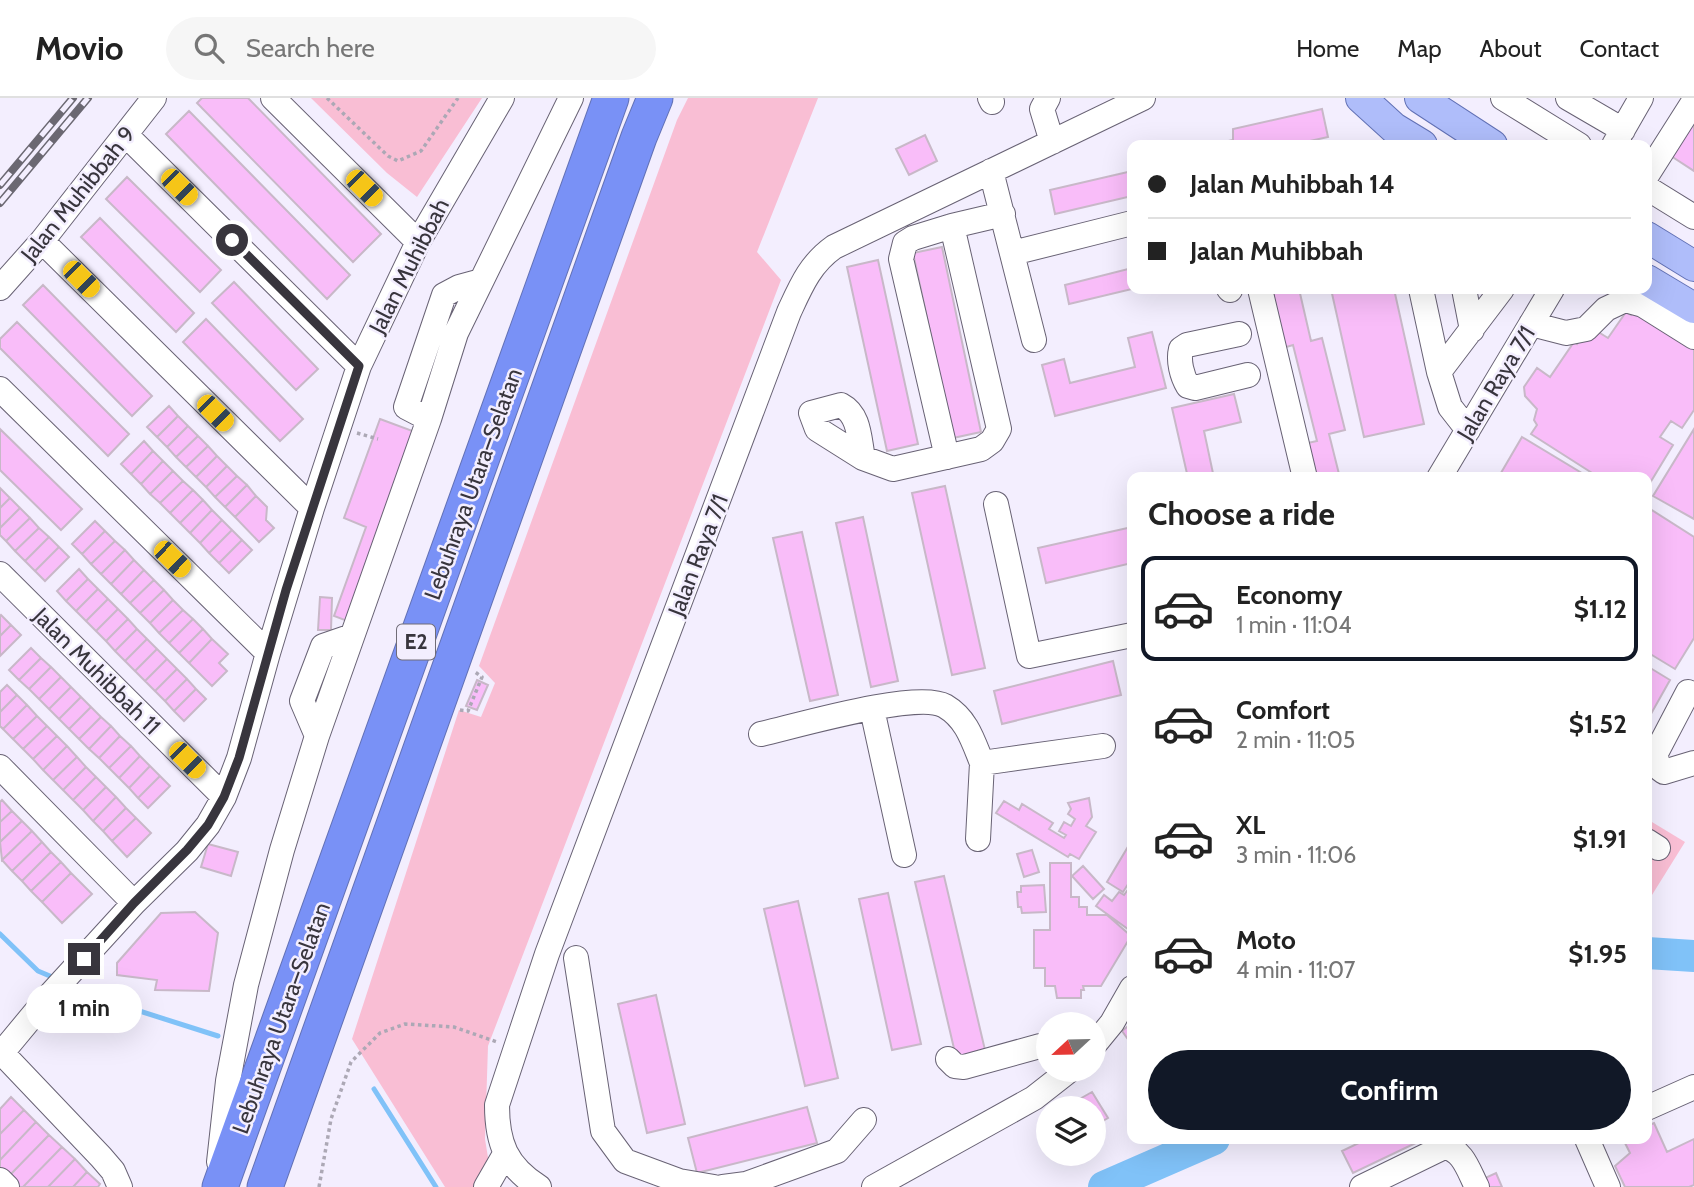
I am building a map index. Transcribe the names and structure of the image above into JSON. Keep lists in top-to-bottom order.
{
  "streets": {
    "highway": ["Lebuhraya Utara–Selatan", "E2"],
    "street": [
      "Jalan Muhibbah 9",
      "Jalan Muhibbah",
      "Jalan Raya 7/1",
      "Jalan Muhibbah 11"
    ]
  },
  "crossings": [
    ["Jalan Muhibbah", "Jalan Muhibbah 11"]
  ],
  "north": "left",
  "page": {
    "header": "Movio",
    "search": "Search here",
    "nav": [
      "Home",
      "Map",
      "About",
      "Contact"
    ],
    "banner": ["Jalan Muhibbah 14", "Jalan Muhibbah"],
    "heading": "Choose a ride",
    "list": [
      {
        "name": "Economy",
        "note": "1 min · 11:04",
        "value": "$1.12"
      },
      {
        "name": "Comfort",
        "note": "2 min · 11:05",
        "value": "$1.52"
      },
      {
        "name": "XL",
        "note": "3 min · 11:06",
        "value": "$1.91"
      },
      {
        "name": "Moto",
        "note": "4 min · 11:07",
        "value": "$1.95"
      }
    ],
    "bubble": "1 min",
    "buttons": "Confirm"
  }
}
